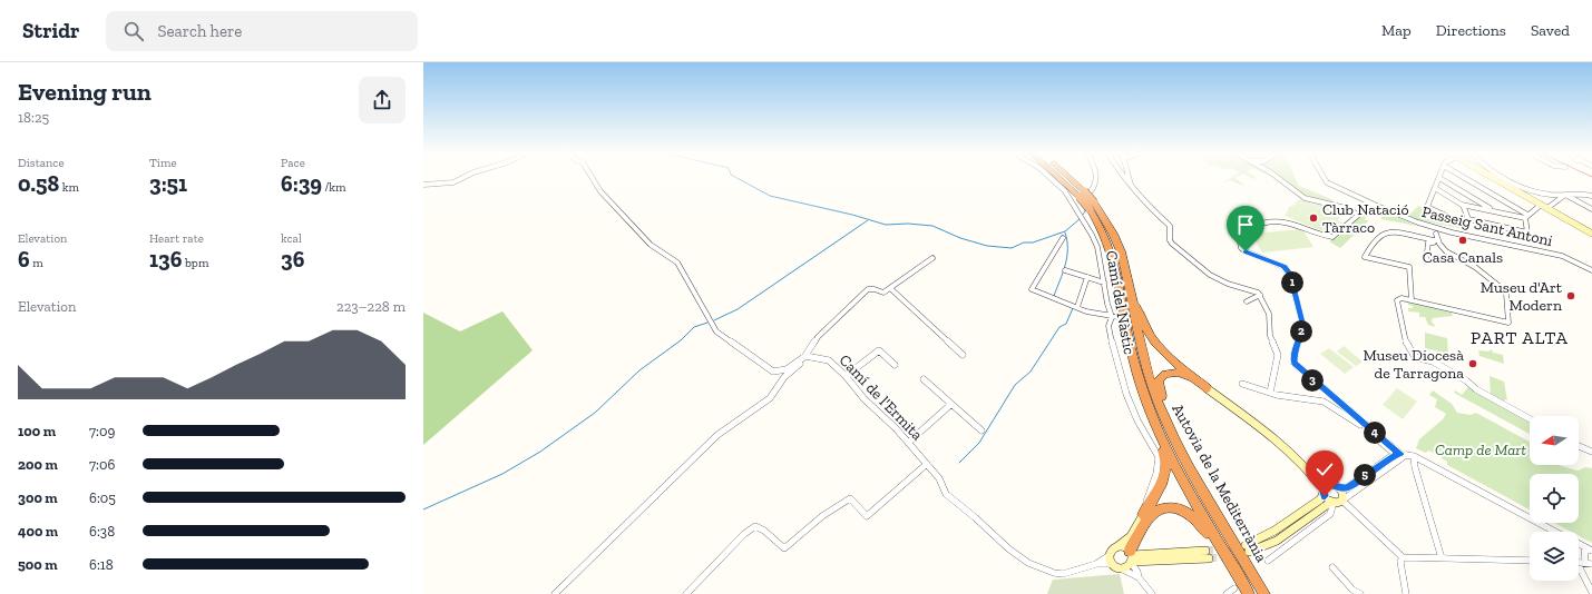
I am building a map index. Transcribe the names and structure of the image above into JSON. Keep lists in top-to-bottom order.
{
  "streets": {
    "highway": ["Autovia de la Mediterrània"],
    "street": ["Passeig Sant Antoni", "Camí del Nàstic", "Camí de l'Ermita"]
  },
  "crossings": [
    ["Camí del Nàstic", "Camí de l'Ermita"]
  ],
  "districts": ["PART ALTA"],
  "parks": ["Camp de Mart"],
  "places": [
    "Club Natació Tàrraco",
    "Casa Canals",
    "Museu d'Art Modern",
    "Museu Diocesà de Tarragona"
  ],
  "north": "left",
  "page": {
    "header": "Stridr",
    "search": "Search here",
    "nav": ["Map", "Directions", "Saved"],
    "heading": ["Evening run", "18:25"],
    "stats": [
      ["Distance", "0.58 km"],
      ["Time", "3:51"],
      ["Pace", "6:39 /km"],
      ["Elevation", "6 m"],
      ["Heart rate", "136 bpm"],
      ["kcal", "36"]
    ],
    "pins": [
      "1",
      "2",
      "3",
      "4",
      "5"
    ],
    "chart": ["Elevation", "223–228 m"],
    "list": [
      {
        "name": "100 m",
        "note": "7:09"
      },
      {
        "name": "200 m",
        "note": "7:06"
      },
      {
        "name": "300 m",
        "note": "6:05"
      },
      {
        "name": "400 m",
        "note": "6:38"
      },
      {
        "name": "500 m",
        "note": "6:18"
      }
    ]
  }
}
